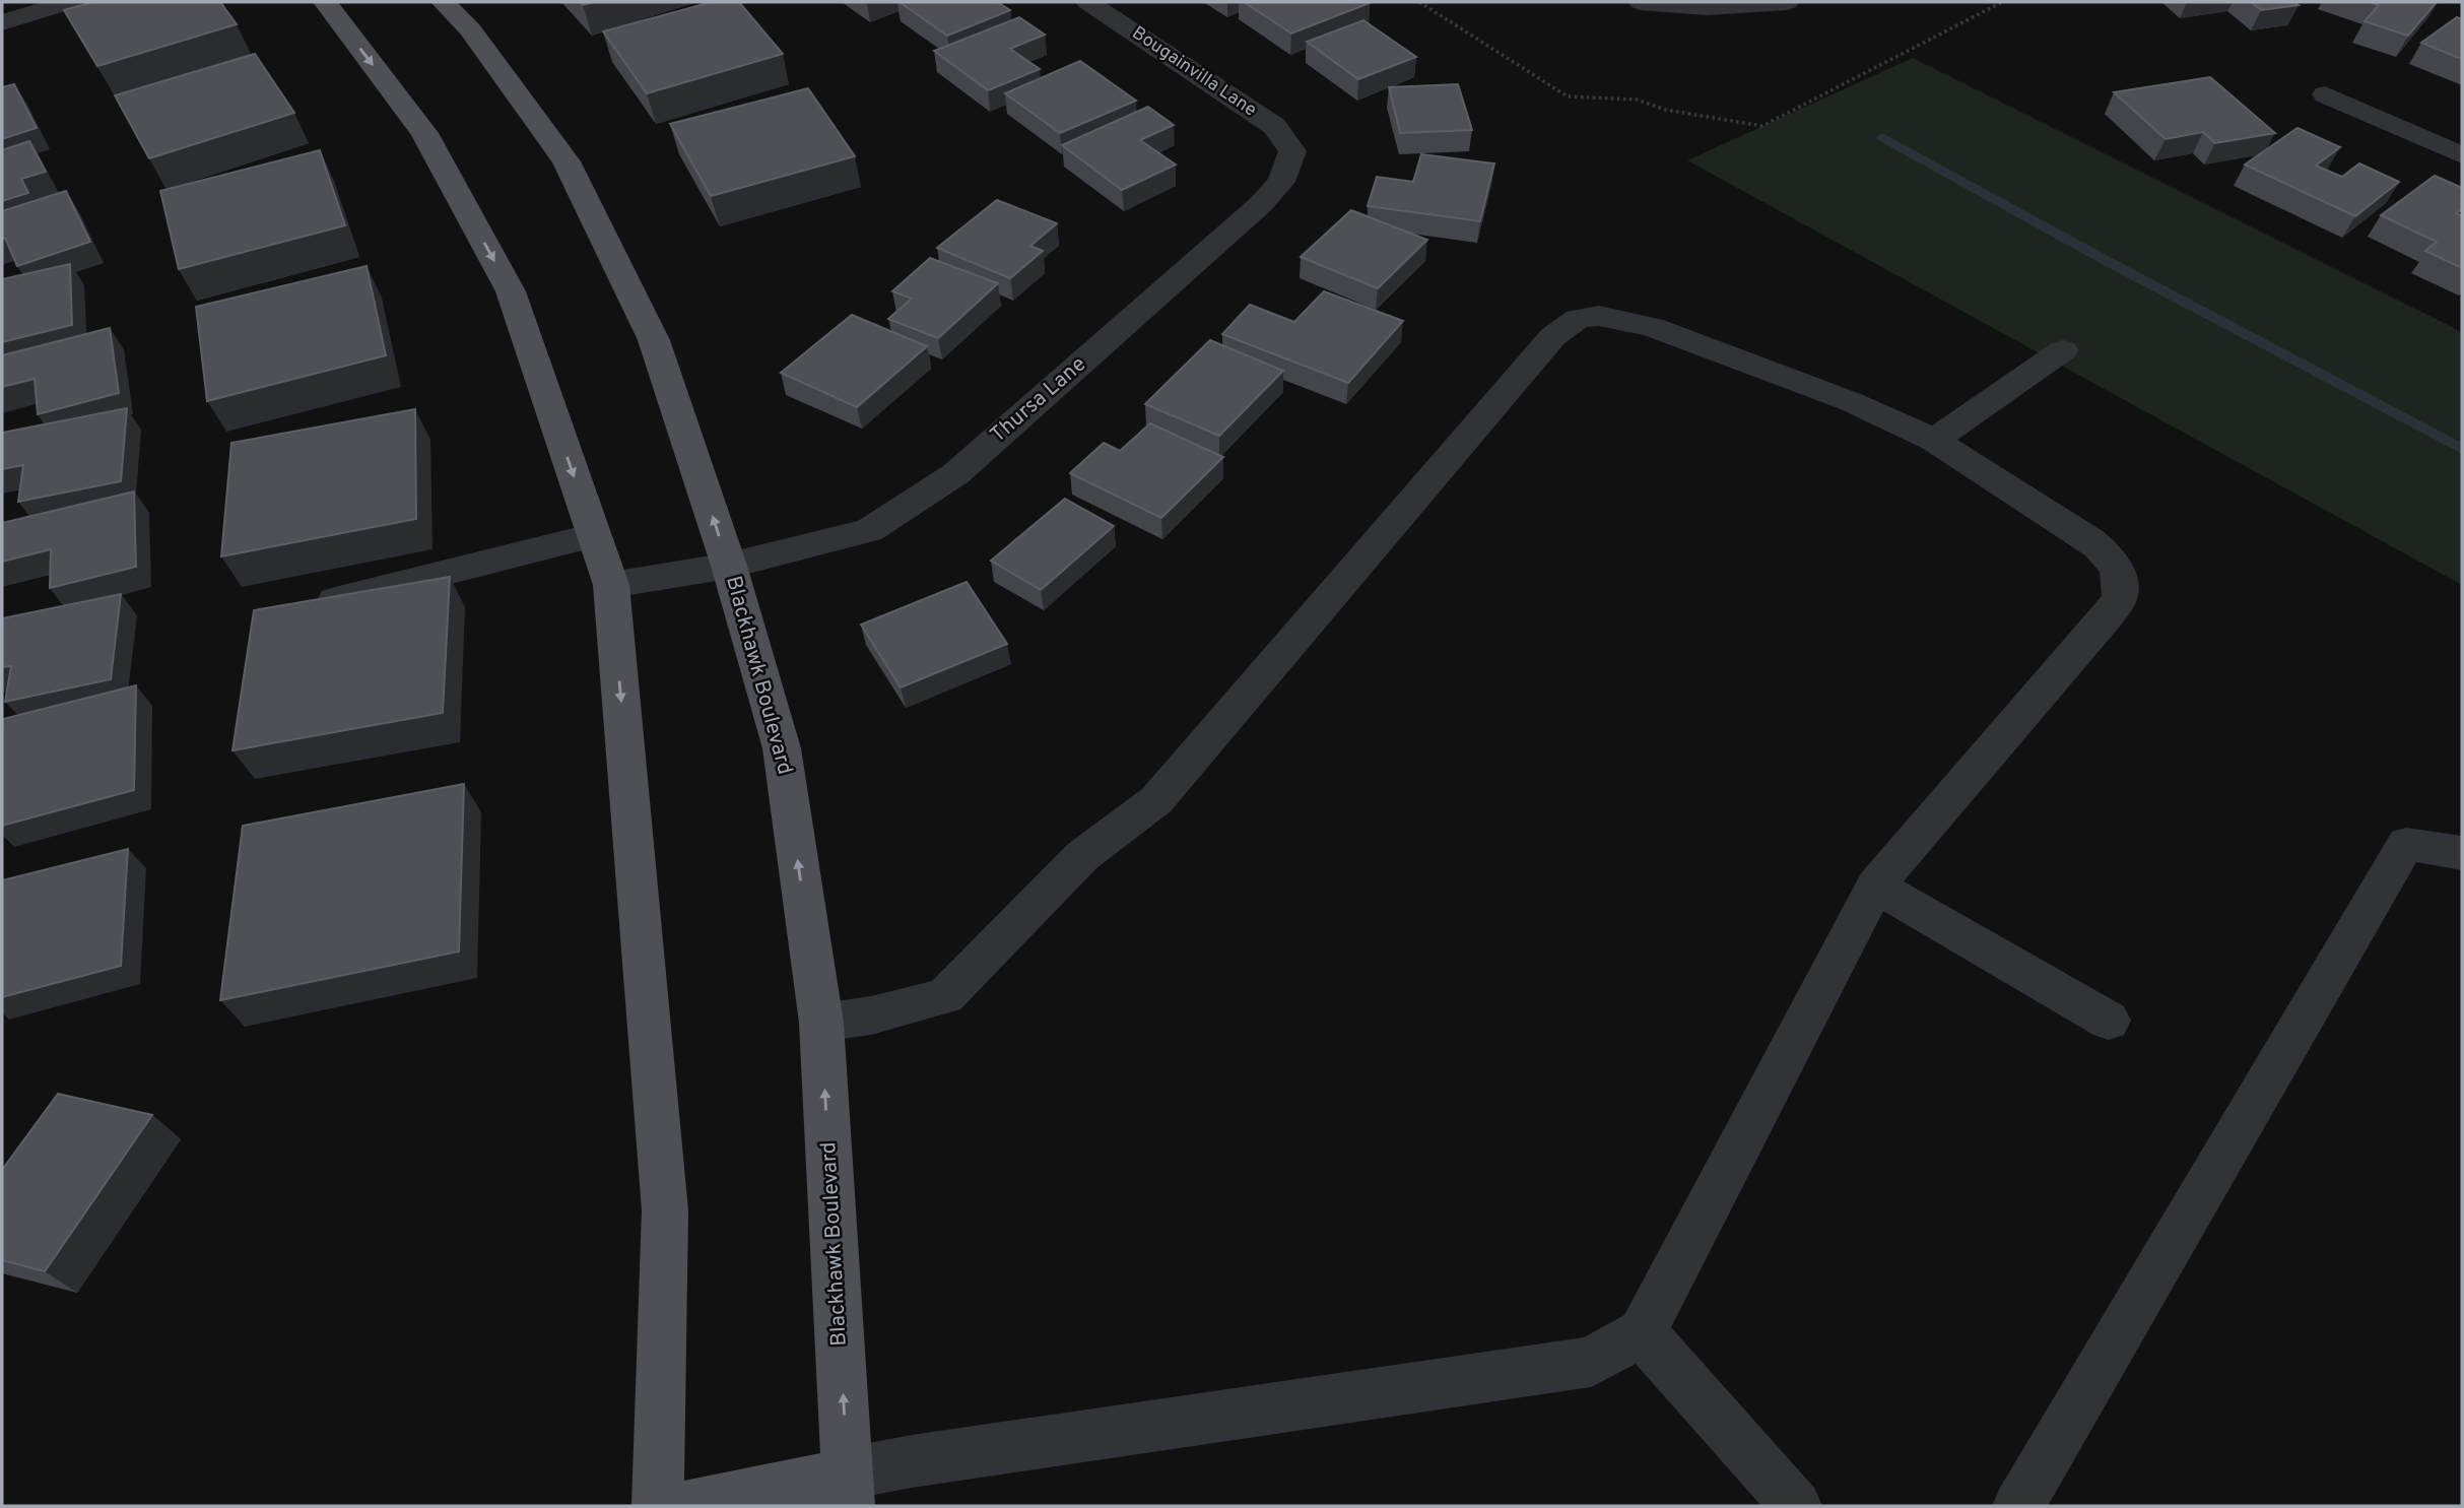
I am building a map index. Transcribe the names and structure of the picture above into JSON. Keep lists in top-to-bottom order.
{
  "streets": {
    "main road": ["Blackhawk Boulevard"],
    "street": ["Bougainvilla Lane", "Thursa Lane"]
  },
  "crossings": [
    ["Bougainvilla Lane", "Thursa Lane"],
    ["Thursa Lane", "Blackhawk Boulevard"]
  ]
}
